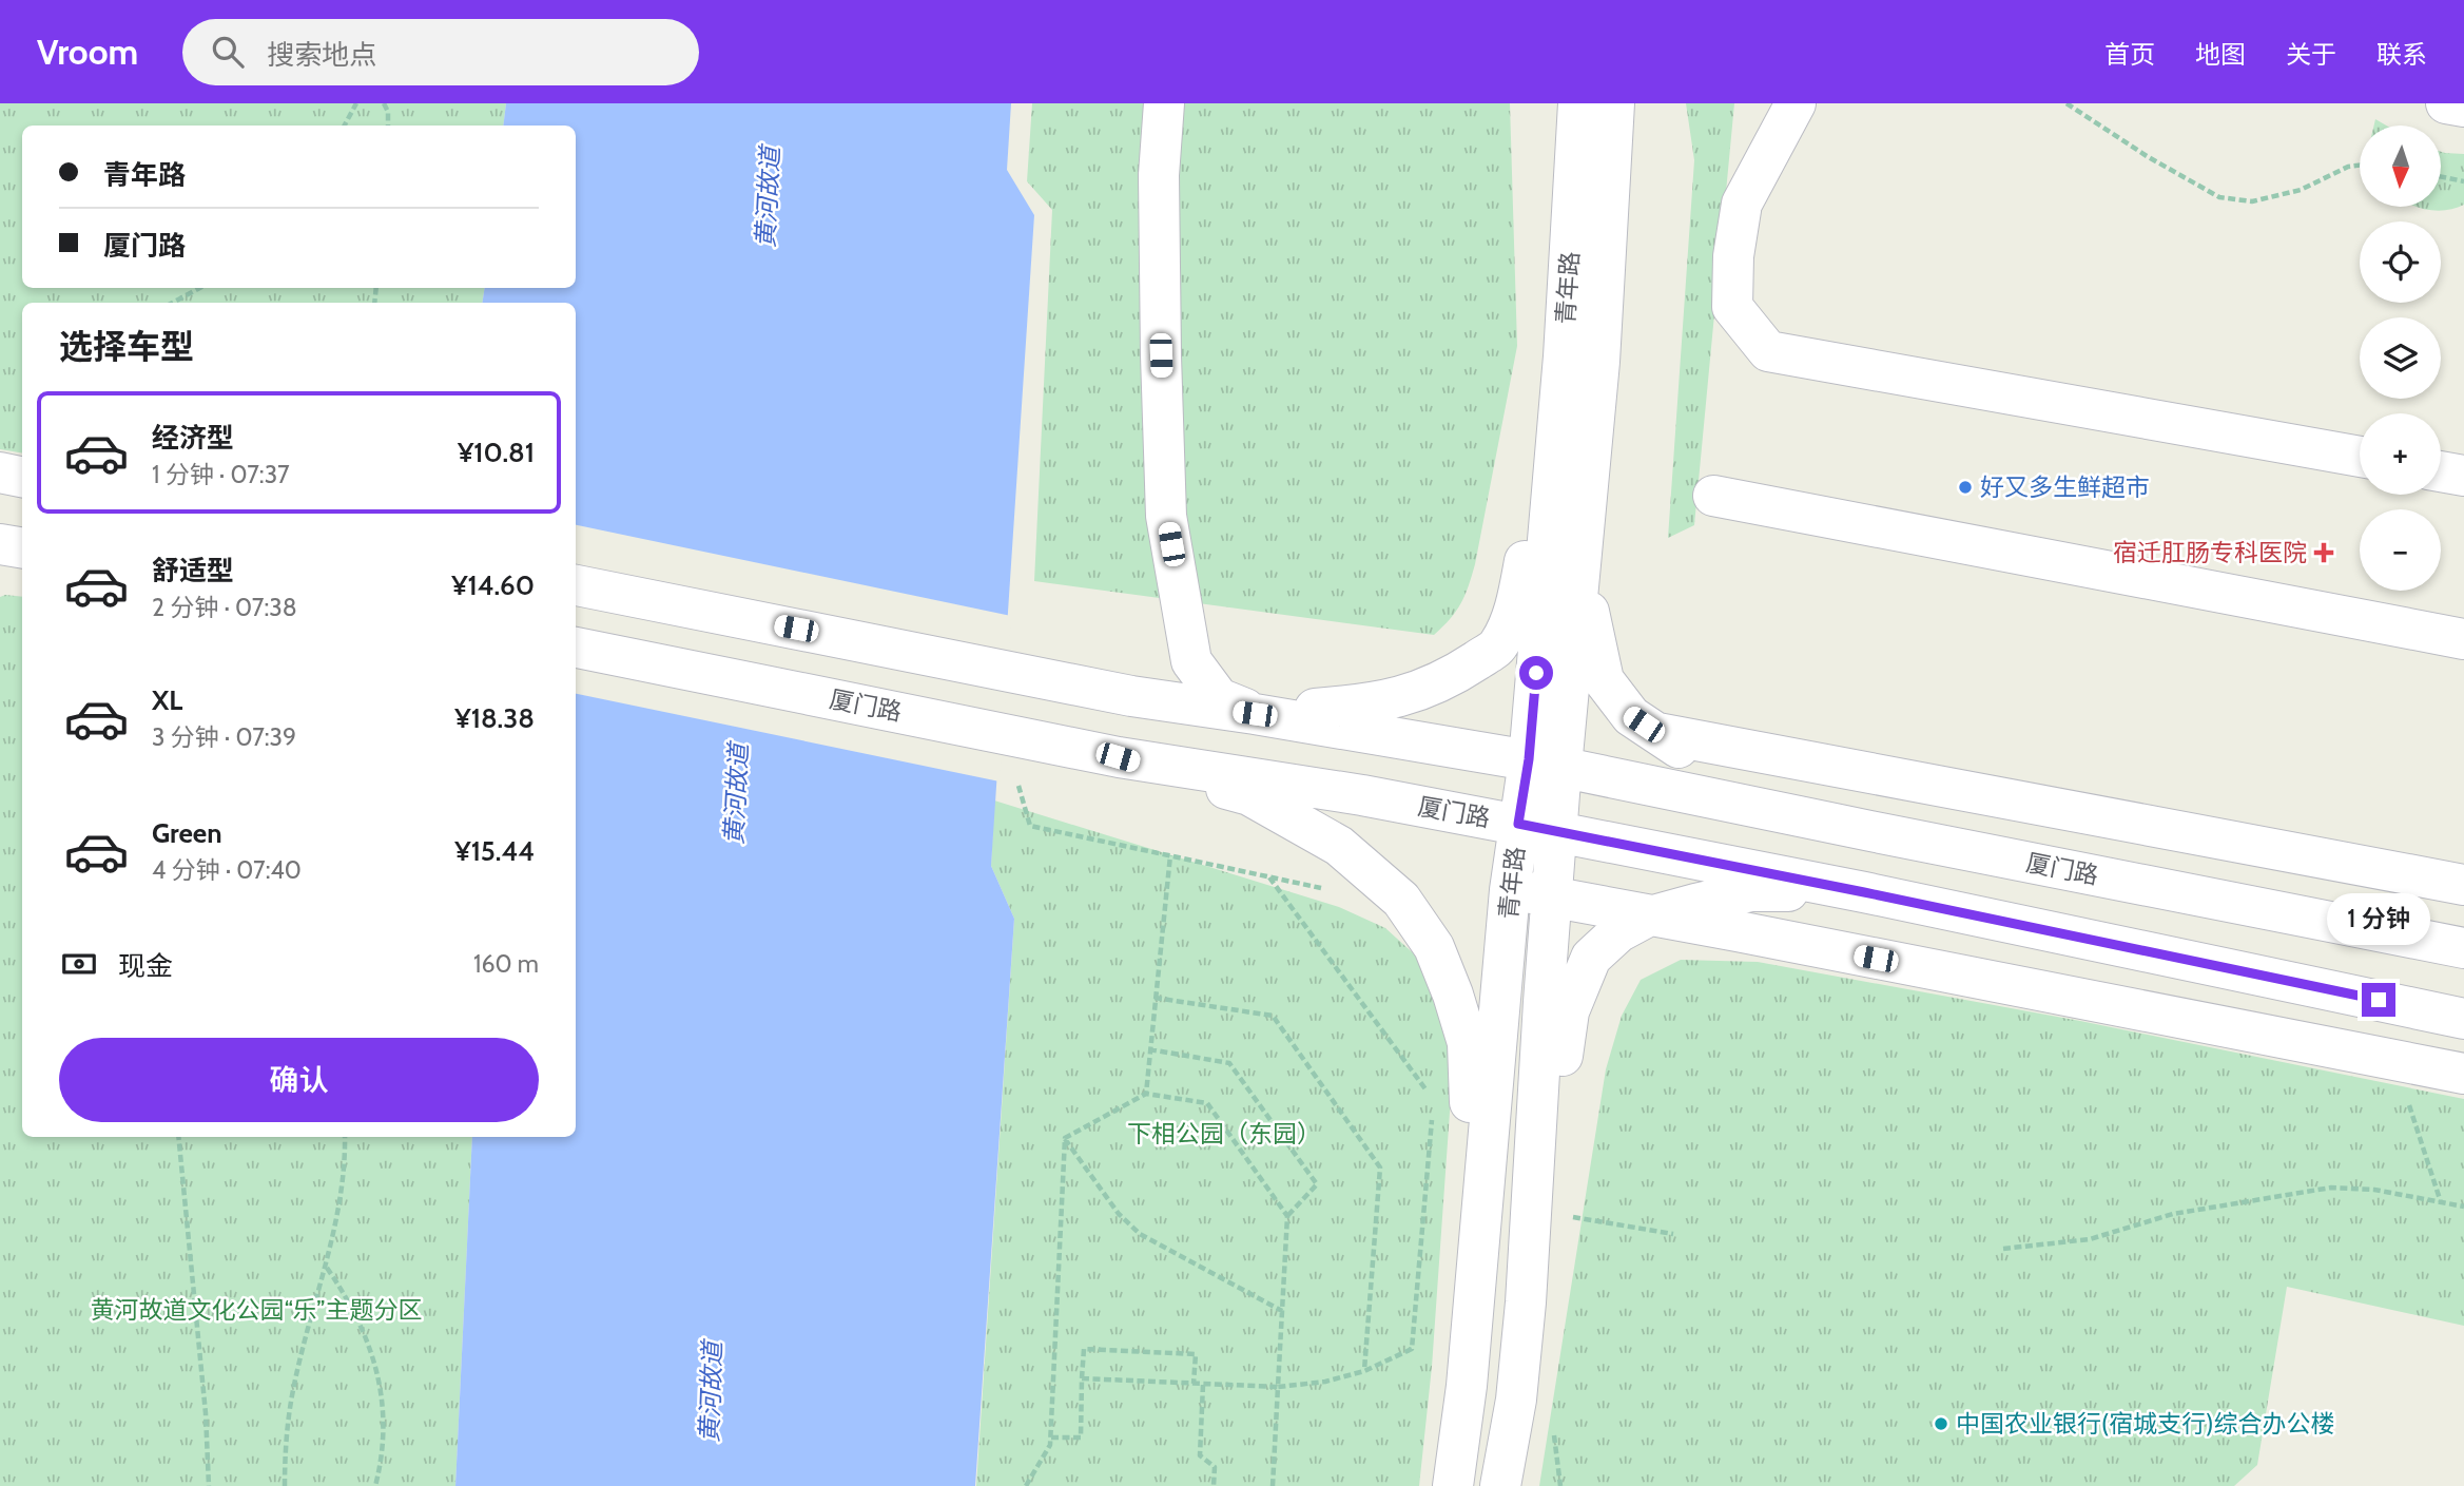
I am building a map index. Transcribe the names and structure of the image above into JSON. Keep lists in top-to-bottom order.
{
  "streets": {
    "street": ["青年路", "厦门路"]
  },
  "crossings": [
    ["青年路", "厦门路"]
  ],
  "water": ["黄河故道"],
  "parks": ["下相公园（东园）", "黄河故道文化公园“乐”主题分区"],
  "places": {
    "other": ["好又多生鲜超市", "中国农业银行(宿城支行)综合办公楼"],
    "health": ["宿迁肛肠专科医院"]
  },
  "north": "bottom",
  "page": {
    "header": "Vroom",
    "search": "搜索地点",
    "nav": [
      "首页",
      "地图",
      "关于",
      "联系"
    ],
    "map_buttons": ["+", "−"],
    "banner": ["青年路", "厦门路"],
    "heading": "选择车型",
    "list": [
      {
        "name": "经济型",
        "note": "1 分钟 · 07:37",
        "value": "¥10.81"
      },
      {
        "name": "舒适型",
        "note": "2 分钟 · 07:38",
        "value": "¥14.60"
      },
      {
        "name": "XL",
        "note": "3 分钟 · 07:39",
        "value": "¥18.38"
      },
      {
        "name": "Green",
        "note": "4 分钟 · 07:40",
        "value": "¥15.44"
      }
    ],
    "bubble": "1 分钟",
    "pay": ["现金", "160 m"],
    "buttons": "确认"
  }
}
